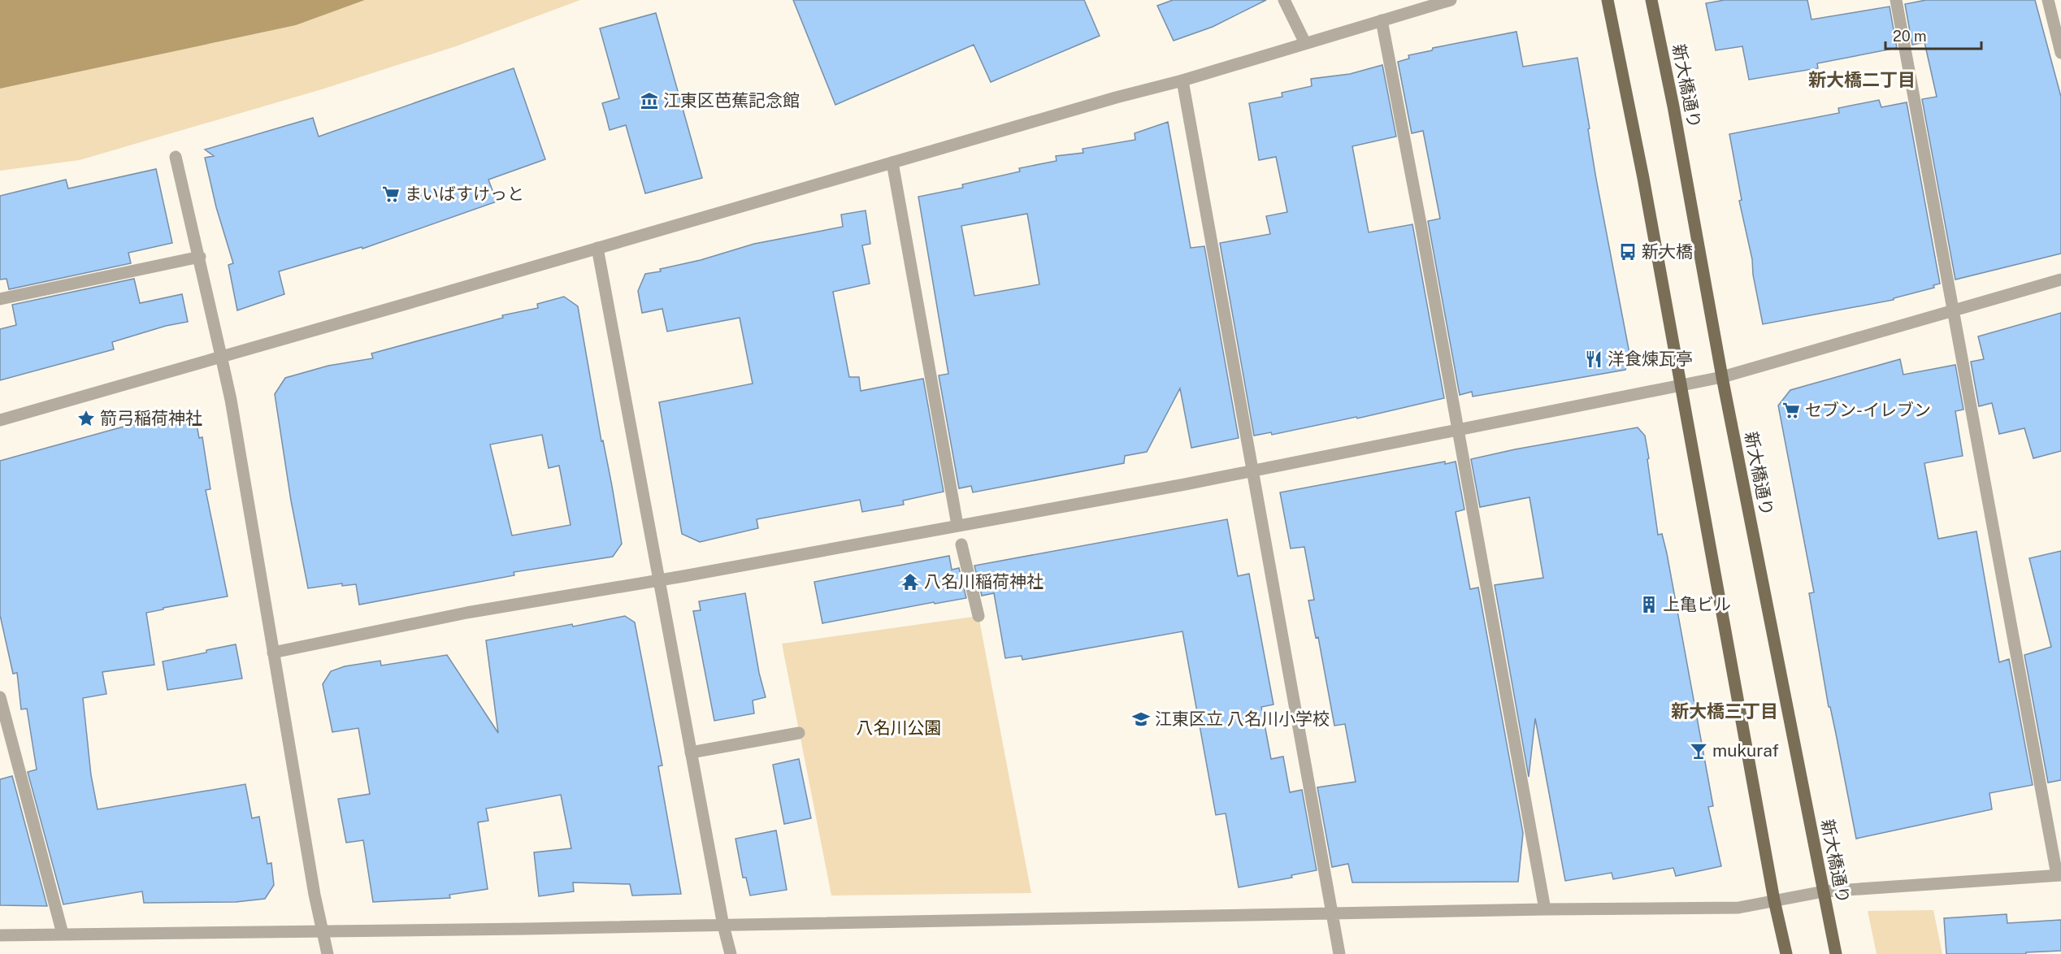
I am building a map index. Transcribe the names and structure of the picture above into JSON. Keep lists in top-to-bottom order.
{
  "streets": {
    "main road": ["新大橋通り"]
  },
  "districts": ["新大橋二丁目", "新大橋三丁目"],
  "parks": ["八名川公園"],
  "places": {
    "museum": ["江東区芭蕉記念館"],
    "supermarket": ["まいばすけっと", "セブン-イレブン"],
    "bus stop": ["新大橋"],
    "restaurant": ["洋食煉瓦亭"],
    "place": ["箭弓稲荷神社"],
    "temple": ["八名川稲荷神社"],
    "building": ["上亀ビル"],
    "school or university": ["江東区立 八名川小学校"],
    "bar": ["mukuraf"]
  },
  "scale_bar": "20 m"
}
